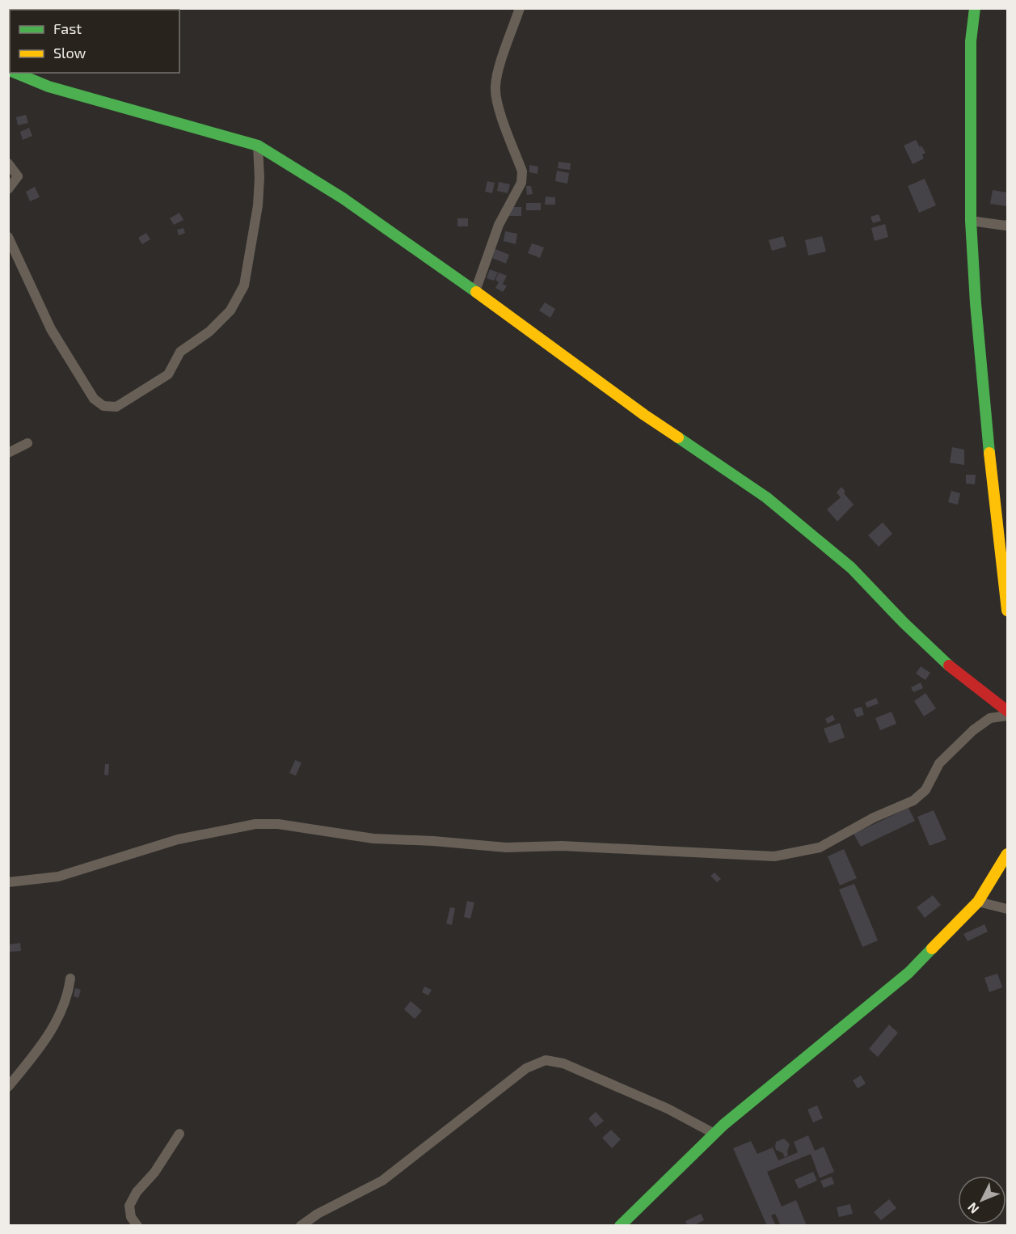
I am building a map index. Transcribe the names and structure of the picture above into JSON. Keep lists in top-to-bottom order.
{
  "legend": ["Fast", "Slow"],
  "north": "bottom left"
}
